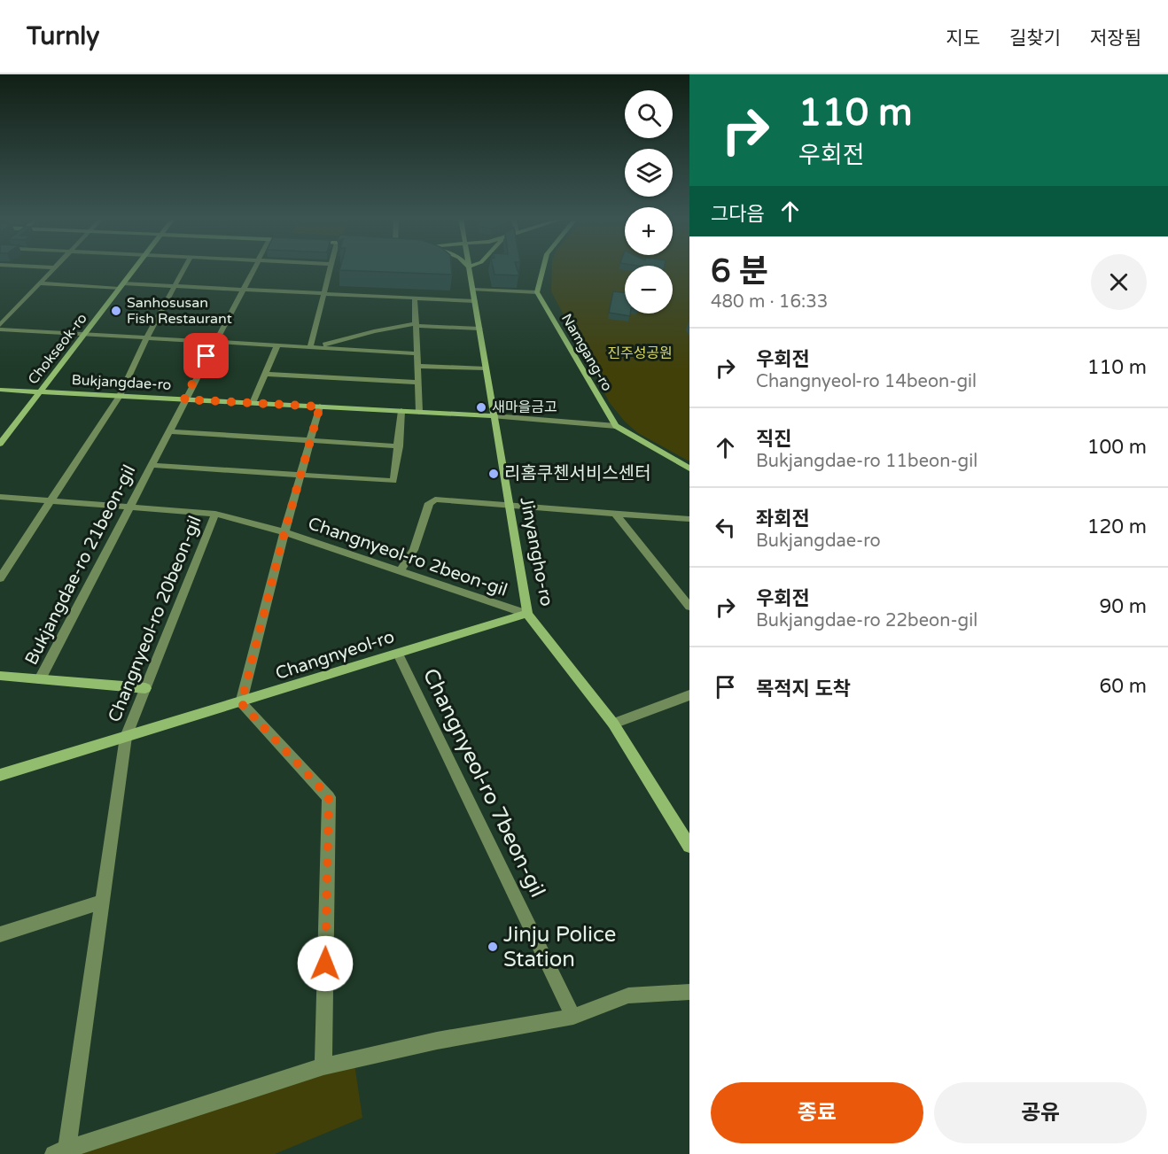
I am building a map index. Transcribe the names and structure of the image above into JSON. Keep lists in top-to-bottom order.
{
  "streets": {
    "street": [
      "Chokseok-ro",
      "Namgang-ro",
      "Bukjangdae-ro",
      "Jinyangho-ro",
      "Changnyeol-ro 2beon-gil",
      "Bukjangdae-ro 21beon-gil",
      "Changnyeol-ro 20beon-gil",
      "Changnyeol-ro",
      "Changnyeol-ro 7beon-gil"
    ]
  },
  "crossings": [
    ["Chokseok-ro", "Bukjangdae-ro"],
    ["Bukjangdae-ro", "Jinyangho-ro"],
    ["Bukjangdae-ro", "Bukjangdae-ro 21beon-gil"],
    ["Jinyangho-ro", "Changnyeol-ro 2beon-gil"],
    ["Jinyangho-ro", "Changnyeol-ro"],
    ["Changnyeol-ro 2beon-gil", "Bukjangdae-ro 21beon-gil"],
    ["Changnyeol-ro 2beon-gil", "Changnyeol-ro 20beon-gil"],
    ["Changnyeol-ro 2beon-gil", "Changnyeol-ro"],
    ["Changnyeol-ro 20beon-gil", "Changnyeol-ro"],
    ["Changnyeol-ro", "Changnyeol-ro 7beon-gil"]
  ],
  "parks": ["진주성공원"],
  "places": [
    "Sanhosusan Fish Restaurant",
    "새마을금고",
    "리홈쿠첸서비스센터",
    "Jinju Police Station"
  ],
  "page": {
    "header": "Turnly",
    "nav": ["지도", "길찾기", "저장됨"],
    "turn": ["110 m", "우회전"],
    "map_buttons": ["+", "−"],
    "then": "그다음",
    "heading": ["6 분", "480 m · 16:33"],
    "list": [
      {
        "name": "우회전",
        "note": "Changnyeol-ro 14beon-gil",
        "value": "110 m"
      },
      {
        "name": "직진",
        "note": "Bukjangdae-ro 11beon-gil",
        "value": "100 m"
      },
      {
        "name": "좌회전",
        "note": "Bukjangdae-ro",
        "value": "120 m"
      },
      {
        "name": "우회전",
        "note": "Bukjangdae-ro 22beon-gil",
        "value": "90 m"
      },
      {
        "name": "목적지 도착",
        "value": "60 m"
      }
    ],
    "buttons": ["종료", "공유"]
  }
}
